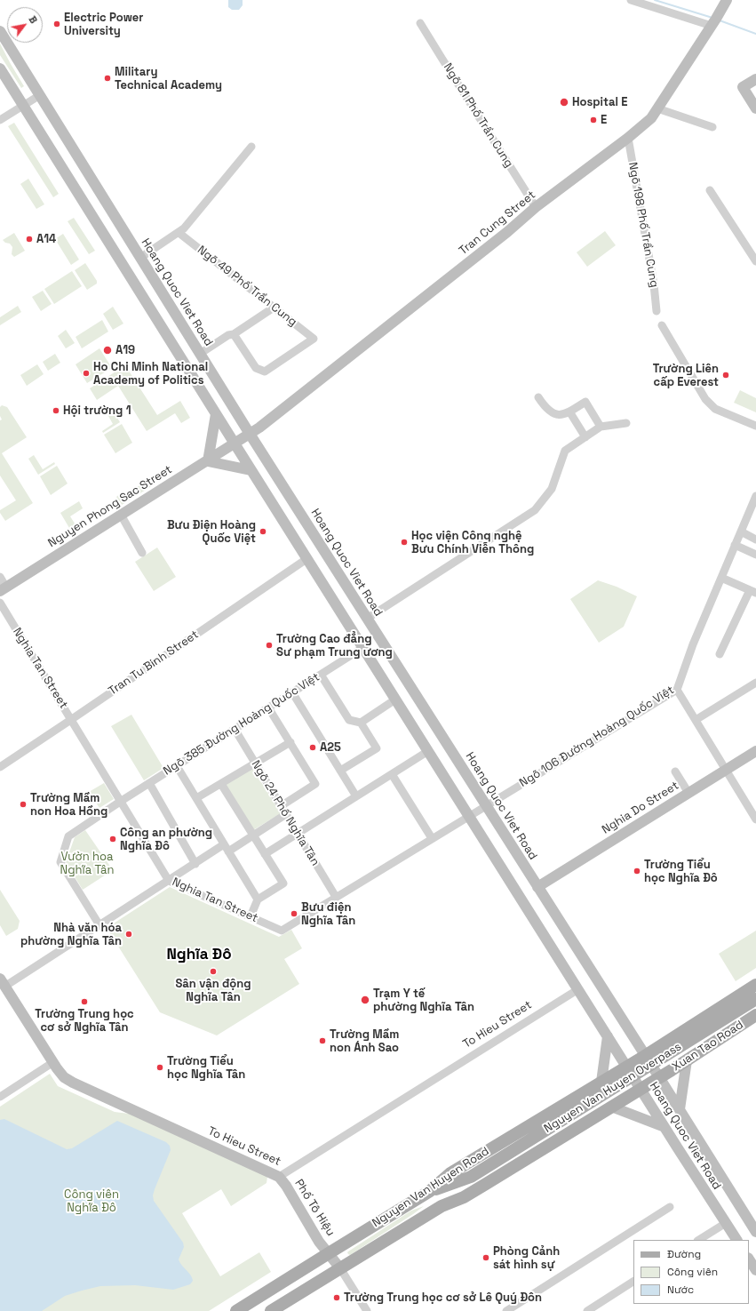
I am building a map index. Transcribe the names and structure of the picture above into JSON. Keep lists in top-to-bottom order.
{
  "streets": {
    "main road": [
      "Tran Cung Street",
      "Hoang Quoc Viet Road",
      "Nguyen Phong Sac Street",
      "Nghia Do Street",
      "To Hieu Street",
      "Xuan Tao Road",
      "Nguyen Van Huyen Overpass",
      "Nguyen Van Huyen Road",
      "Phố Tô Hiệu"
    ],
    "street": [
      "Ngõ 81 Phố Trần Cung",
      "Ngõ 198 Phố Trần Cung",
      "Ngõ 49 Phố Trần Cung",
      "Tran Tu Binh Street",
      "Nghia Tan Street",
      "Ngõ 385 Đường Hoàng Quốc Việt",
      "Ngõ 106 Đường Hoàng Quốc Việt",
      "Ngõ 24 Phố Nghĩa Tân"
    ]
  },
  "crossings": [
    ["Ngõ 81 Phố Trần Cung", "Tran Cung Street"],
    ["Tran Cung Street", "Ngõ 198 Phố Trần Cung"],
    ["Tran Cung Street", "Hoang Quoc Viet Road"],
    ["Tran Cung Street", "Nguyen Phong Sac Street"],
    ["Hoang Quoc Viet Road", "Nguyen Phong Sac Street"],
    ["Hoang Quoc Viet Road", "Tran Tu Binh Street"],
    ["Hoang Quoc Viet Road", "Nghia Tan Street"],
    ["Hoang Quoc Viet Road", "Ngõ 385 Đường Hoàng Quốc Việt"],
    ["Hoang Quoc Viet Road", "Ngõ 106 Đường Hoàng Quốc Việt"],
    ["Hoang Quoc Viet Road", "Nghia Do Street"],
    ["Hoang Quoc Viet Road", "To Hieu Street"],
    ["Hoang Quoc Viet Road", "Xuan Tao Road"],
    ["Hoang Quoc Viet Road", "Nguyen Van Huyen Road"],
    ["Tran Tu Binh Street", "Nghia Tan Street"],
    ["Nghia Tan Street", "Ngõ 385 Đường Hoàng Quốc Việt"],
    ["Nghia Tan Street", "Ngõ 106 Đường Hoàng Quốc Việt"],
    ["Nghia Tan Street", "Ngõ 24 Phố Nghĩa Tân"],
    ["Ngõ 385 Đường Hoàng Quốc Việt", "Ngõ 24 Phố Nghĩa Tân"],
    ["To Hieu Street", "Phố Tô Hiệu"],
    ["Xuan Tao Road", "Nguyen Van Huyen Road"],
    ["Nguyen Van Huyen Road", "Phố Tô Hiệu"]
  ],
  "districts": ["Nghĩa Đô"],
  "parks": ["Vườn hoa Nghĩa Tân", "Công viên Nghĩa Đô"],
  "places": [
    "Electric Power University",
    "Military Technical Academy",
    "Hospital E",
    "E",
    "A14",
    "A19",
    "Ho Chi Minh National Academy of Politics",
    "Trường Liên cấp Everest",
    "Hội trường 1",
    "Bưu Điện Hoàng Quốc Việt",
    "Học viện Công nghệ Bưu Chính Viễn Thông",
    "Trường Cao đẳng Sư phạm Trung ương",
    "A25",
    "Trường Mầm non Hoa Hồng",
    "Công an phường Nghĩa Đô",
    "Trường Tiểu học Nghĩa Đô",
    "Bưu điện Nghĩa Tân",
    "Nhà văn hóa phường Nghĩa Tân",
    "Sân vận động Nghĩa Tân",
    "Trạm Y tế phường Nghĩa Tân",
    "Trường Trung học cơ sở Nghĩa Tân",
    "Trường Mầm non Ánh Sao",
    "Trường Tiểu học Nghĩa Tân",
    "Phòng Cảnh sát hình sự",
    "Trường Trung học cơ sở Lê Quý Đôn"
  ],
  "legend": ["Đường", "Công viên", "Nước"],
  "north": "top right"
}
